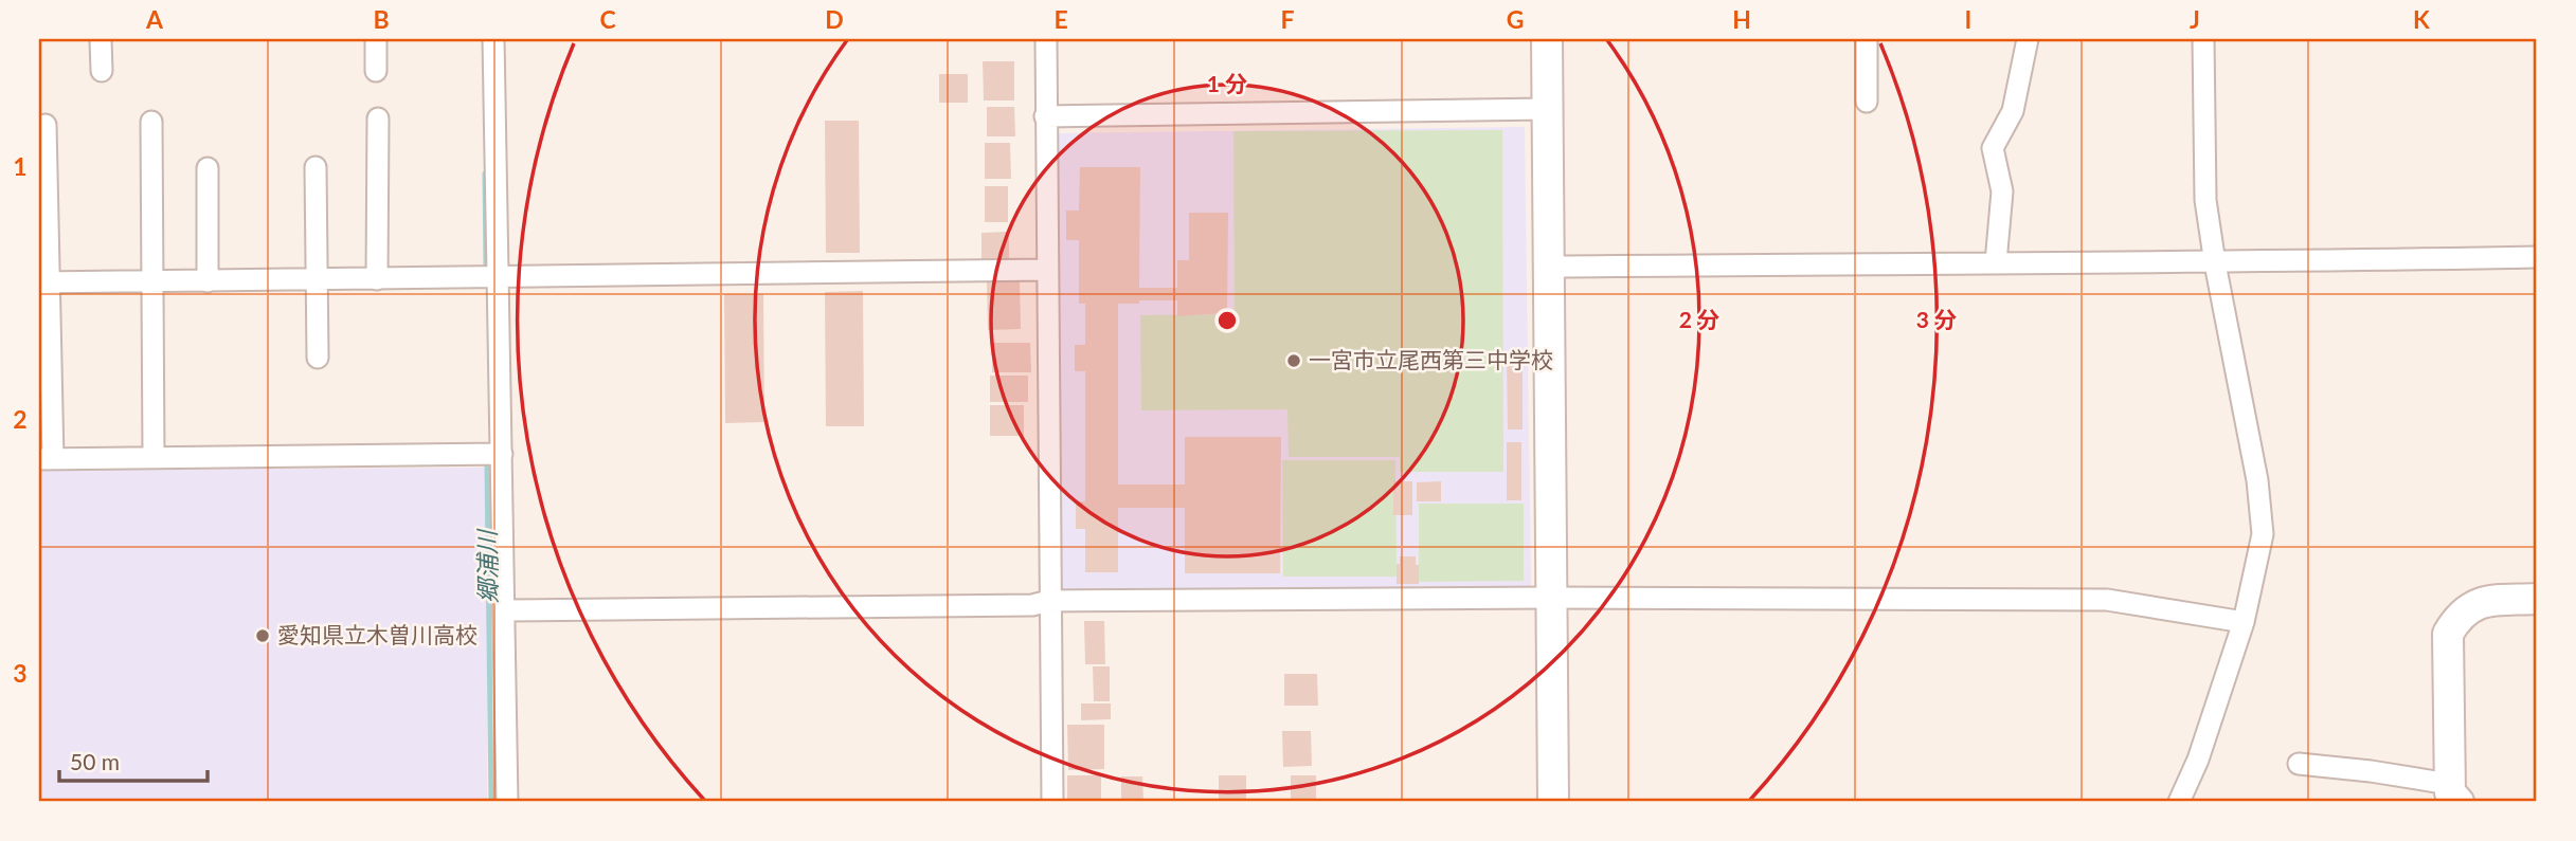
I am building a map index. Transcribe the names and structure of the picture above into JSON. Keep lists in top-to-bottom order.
{
  "water": ["郷浦川"],
  "places": ["一宮市立尾西第三中学校", "愛知県立木曽川高校"],
  "scale_bar": "50 m",
  "grid": {
    "columns": [
      "A",
      "B",
      "C",
      "D",
      "E",
      "F",
      "G",
      "H",
      "I",
      "J",
      "K"
    ],
    "rows": ["1", "2", "3"]
  },
  "rings": ["1 分", "2 分", "3 分"]
}
